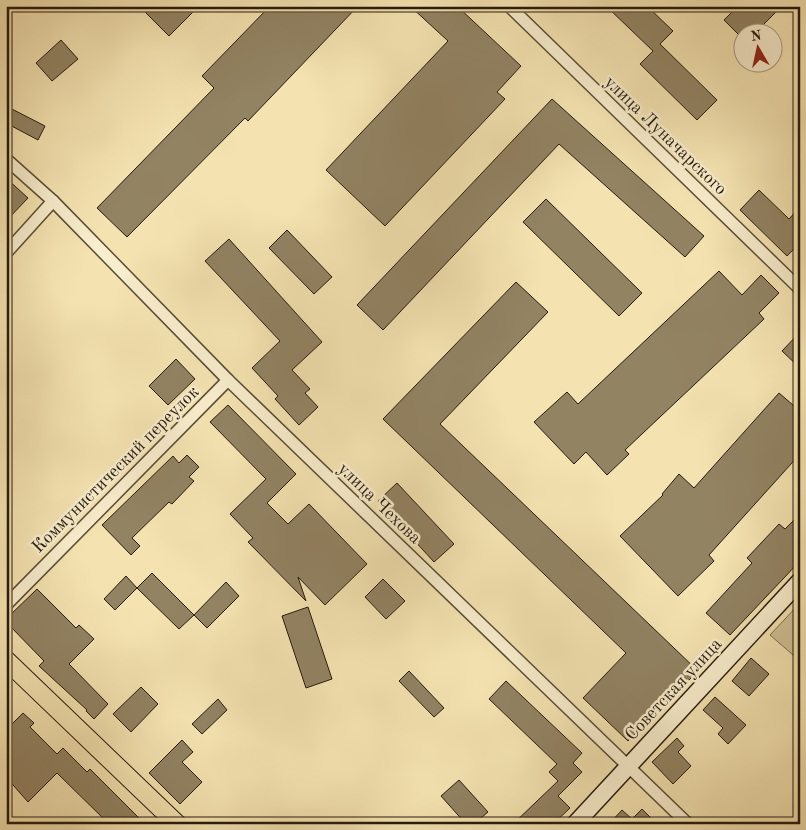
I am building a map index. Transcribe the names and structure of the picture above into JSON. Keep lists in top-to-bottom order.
{
  "streets": {
    "street": [
      "улица Луначарского",
      "Коммунистический переулок",
      "улица Чехова",
      "Советская улица"
    ]
  },
  "crossings": [
    ["Коммунистический переулок", "улица Чехова"],
    ["улица Чехова", "Советская улица"]
  ],
  "north": "top"
}
